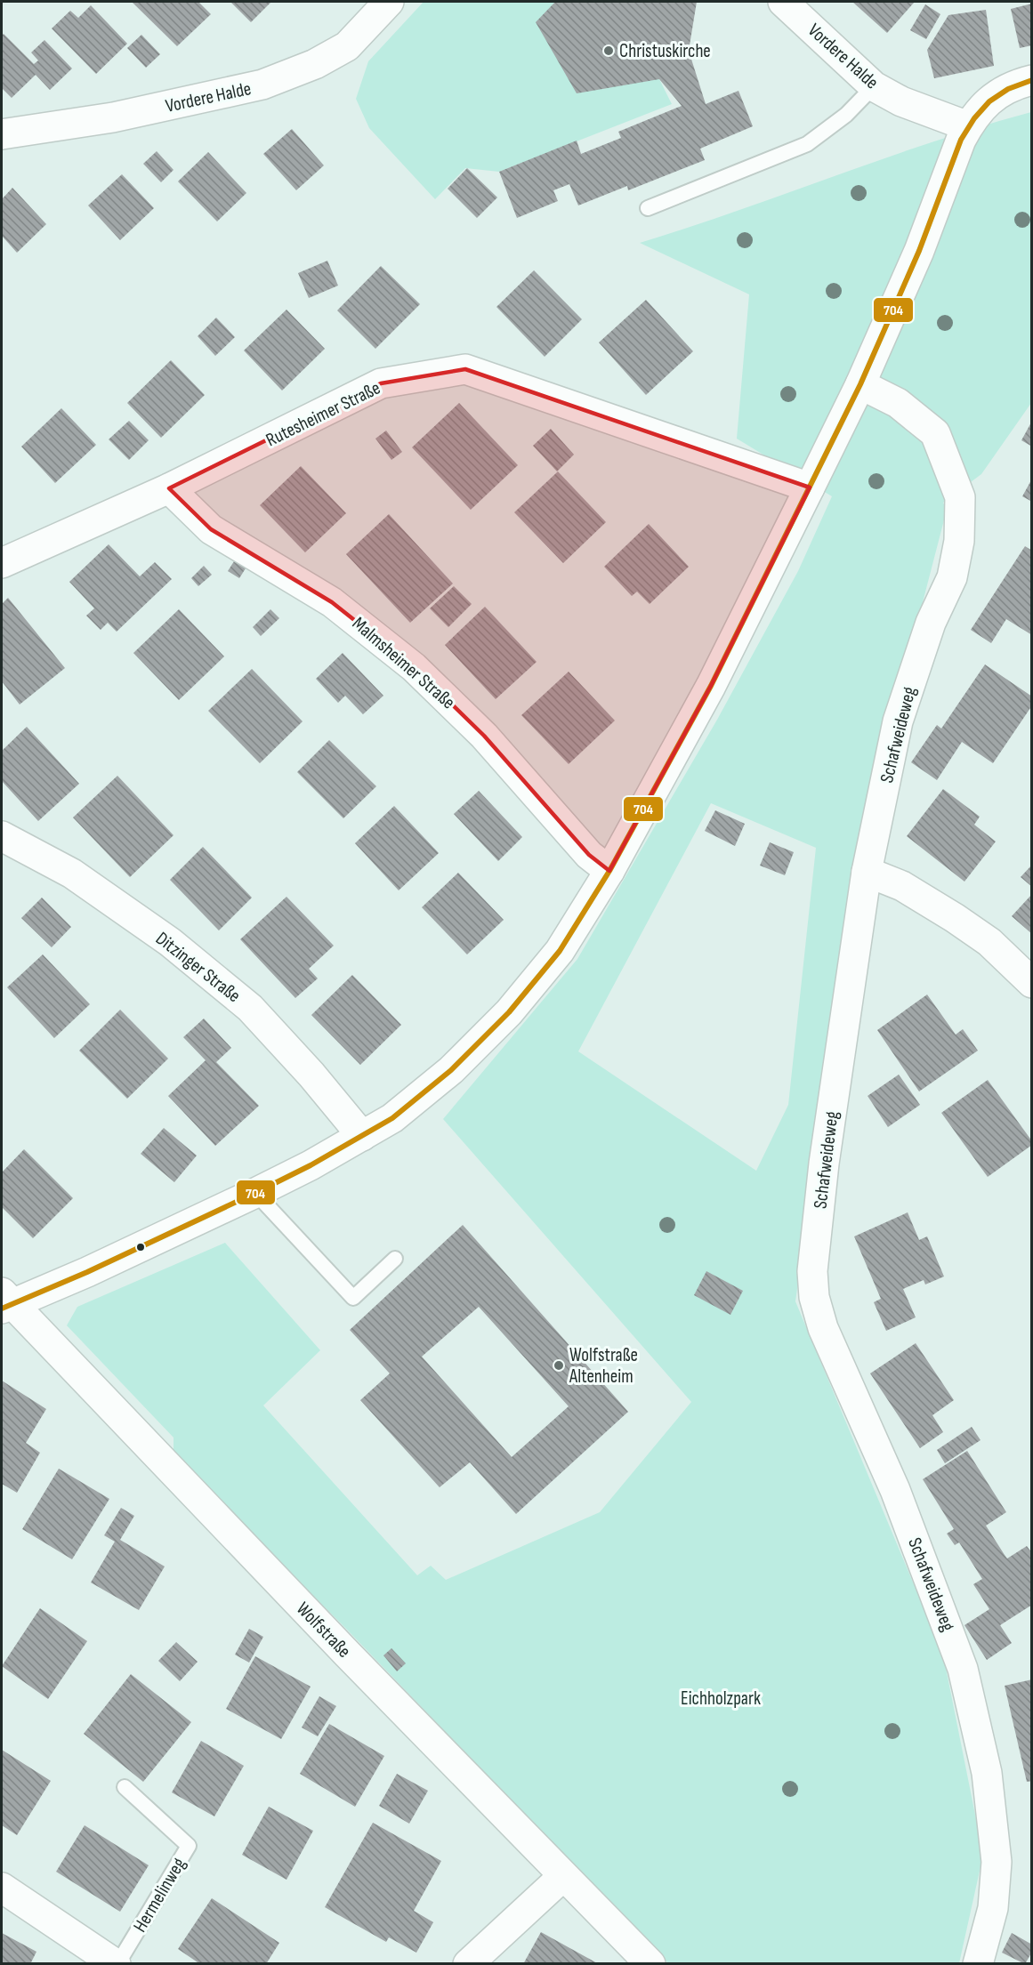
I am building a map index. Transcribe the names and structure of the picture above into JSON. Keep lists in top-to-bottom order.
{
  "streets": {
    "street": [
      "Vordere Halde",
      "Rutesheimer Straße",
      "Malmsheimer Straße",
      "Schafweideweg",
      "Ditzinger Straße",
      "Wolfstraße",
      "Hermelinweg"
    ]
  },
  "crossings": [
    ["Rutesheimer Straße", "Malmsheimer Straße"]
  ],
  "parks": ["Eichholzpark"],
  "places": ["Christuskirche", "Wolfstraße Altenheim"],
  "lines": ["transit line 704"]
}
